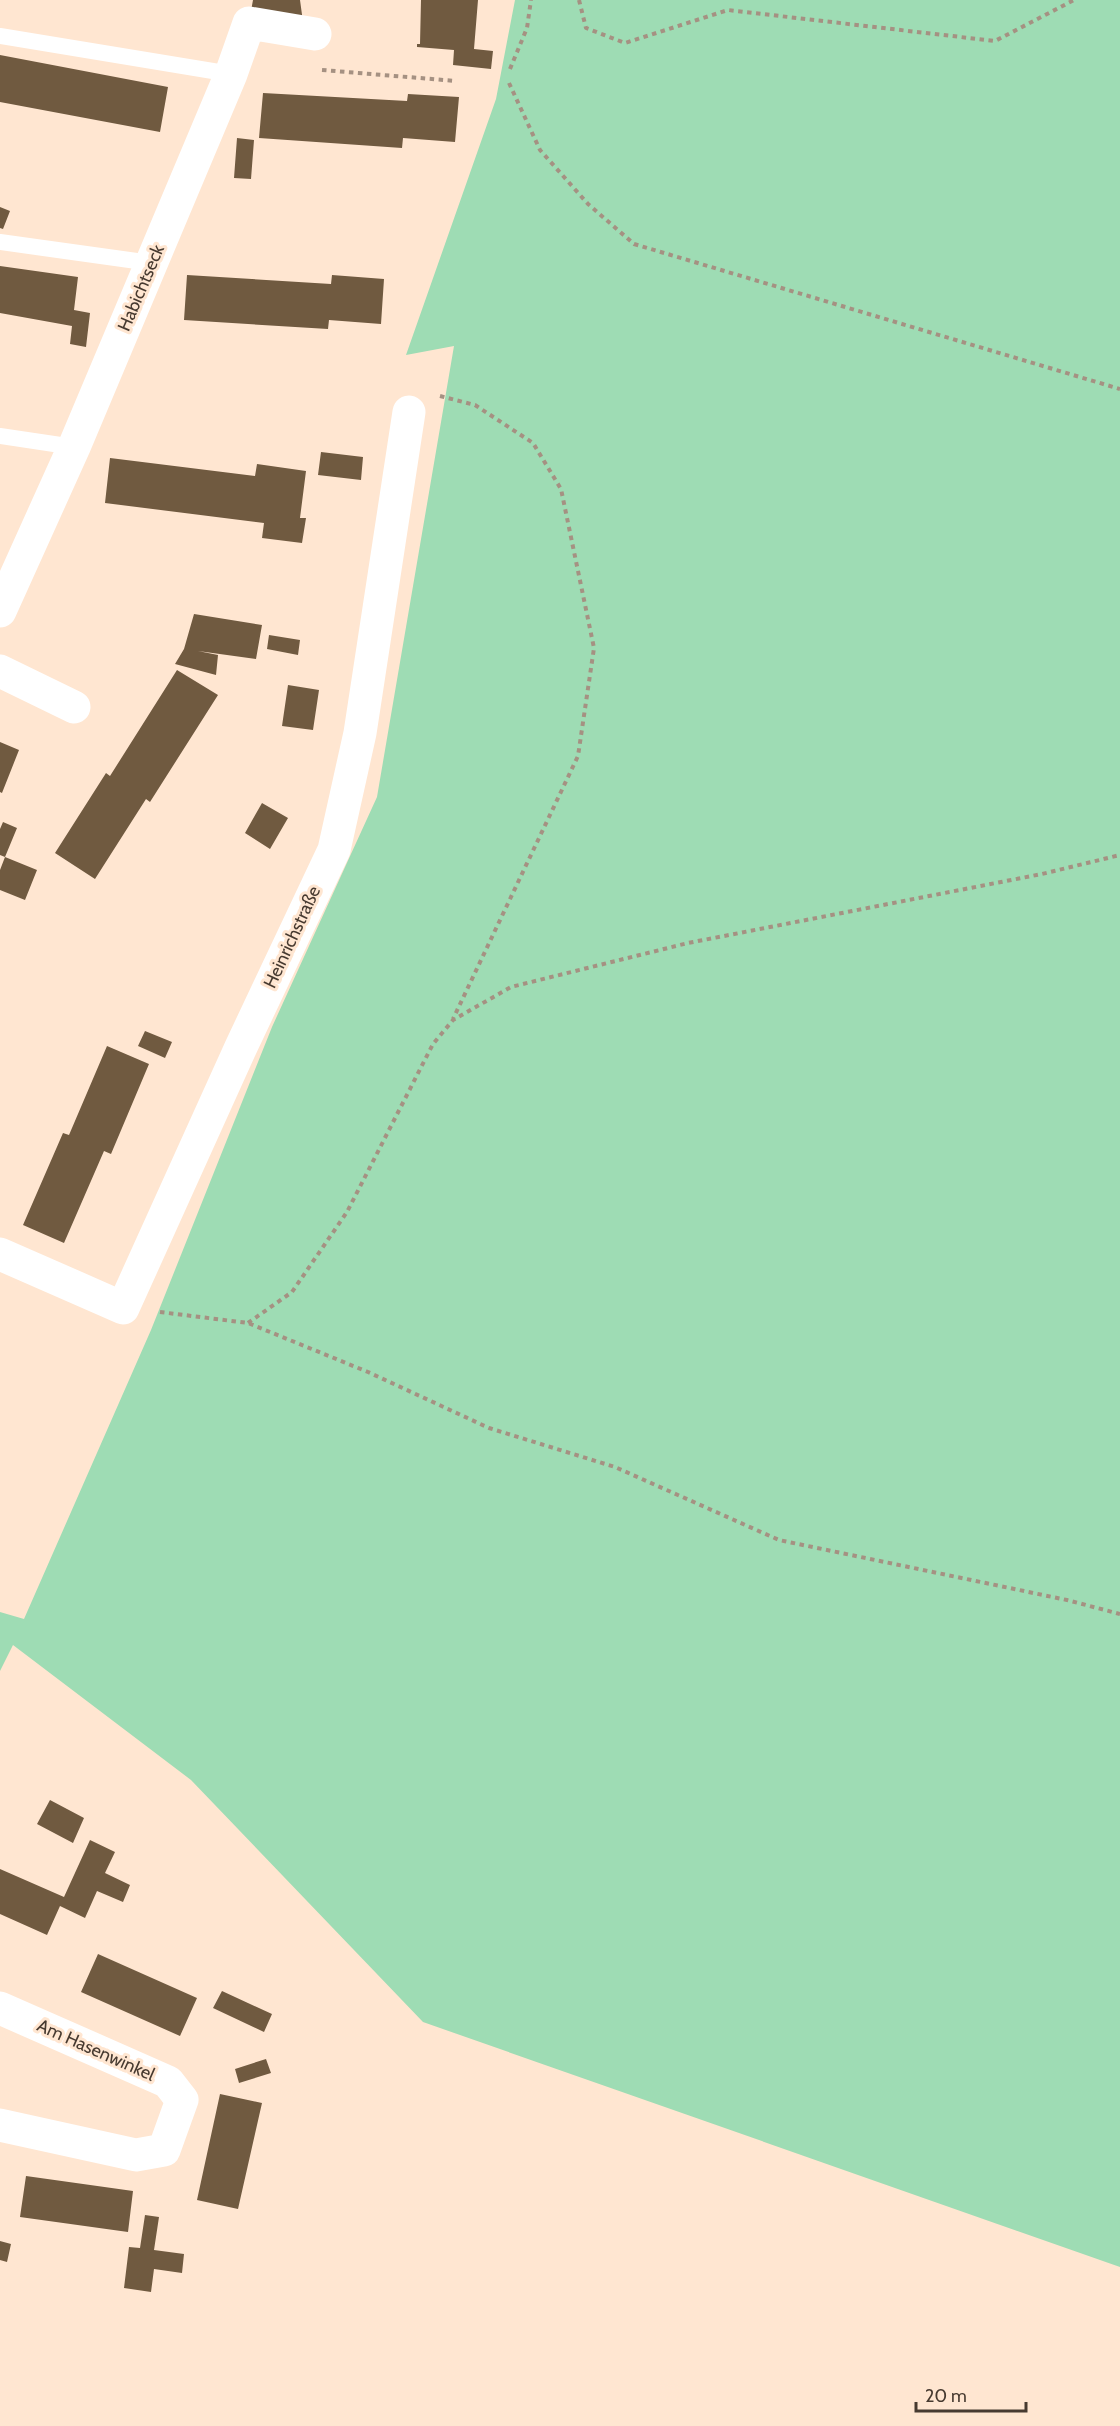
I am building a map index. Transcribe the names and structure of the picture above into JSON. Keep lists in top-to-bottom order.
{
  "streets": {
    "street": ["Habichtseck", "Heinrichstraße", "Am Hasenwinkel"]
  },
  "scale_bar": "20 m"
}
